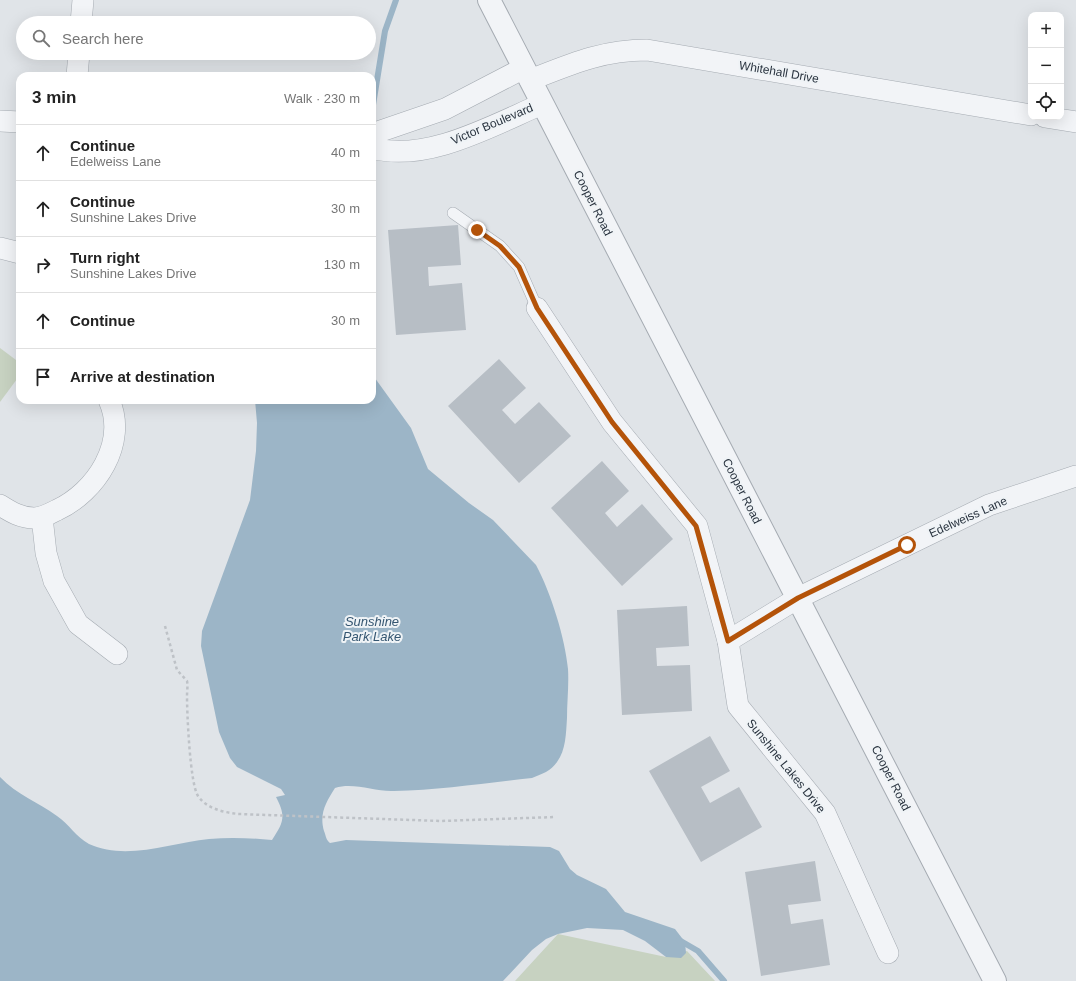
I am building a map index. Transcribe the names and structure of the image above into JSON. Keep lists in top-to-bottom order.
{
  "streets": {
    "street": [
      "Whitehall Drive",
      "Victor Boulevard",
      "Cooper Road",
      "Edelweiss Lane",
      "Sunshine Lakes Drive"
    ]
  },
  "crossings": [
    ["Whitehall Drive", "Cooper Road"],
    ["Victor Boulevard", "Cooper Road"],
    ["Cooper Road", "Edelweiss Lane"]
  ],
  "water": ["Sunshine Park Lake"],
  "page": {
    "map_buttons": ["+", "−"],
    "search": "Search here",
    "heading": ["3 min", "Walk · 230 m"],
    "list": [
      ["Continue", "Edelweiss Lane", "40 m"],
      ["Continue", "Sunshine Lakes Drive", "30 m"],
      ["Turn right", "Sunshine Lakes Drive", "130 m"],
      ["Continue", "30 m"],
      "Arrive at destination"
    ]
  }
}
